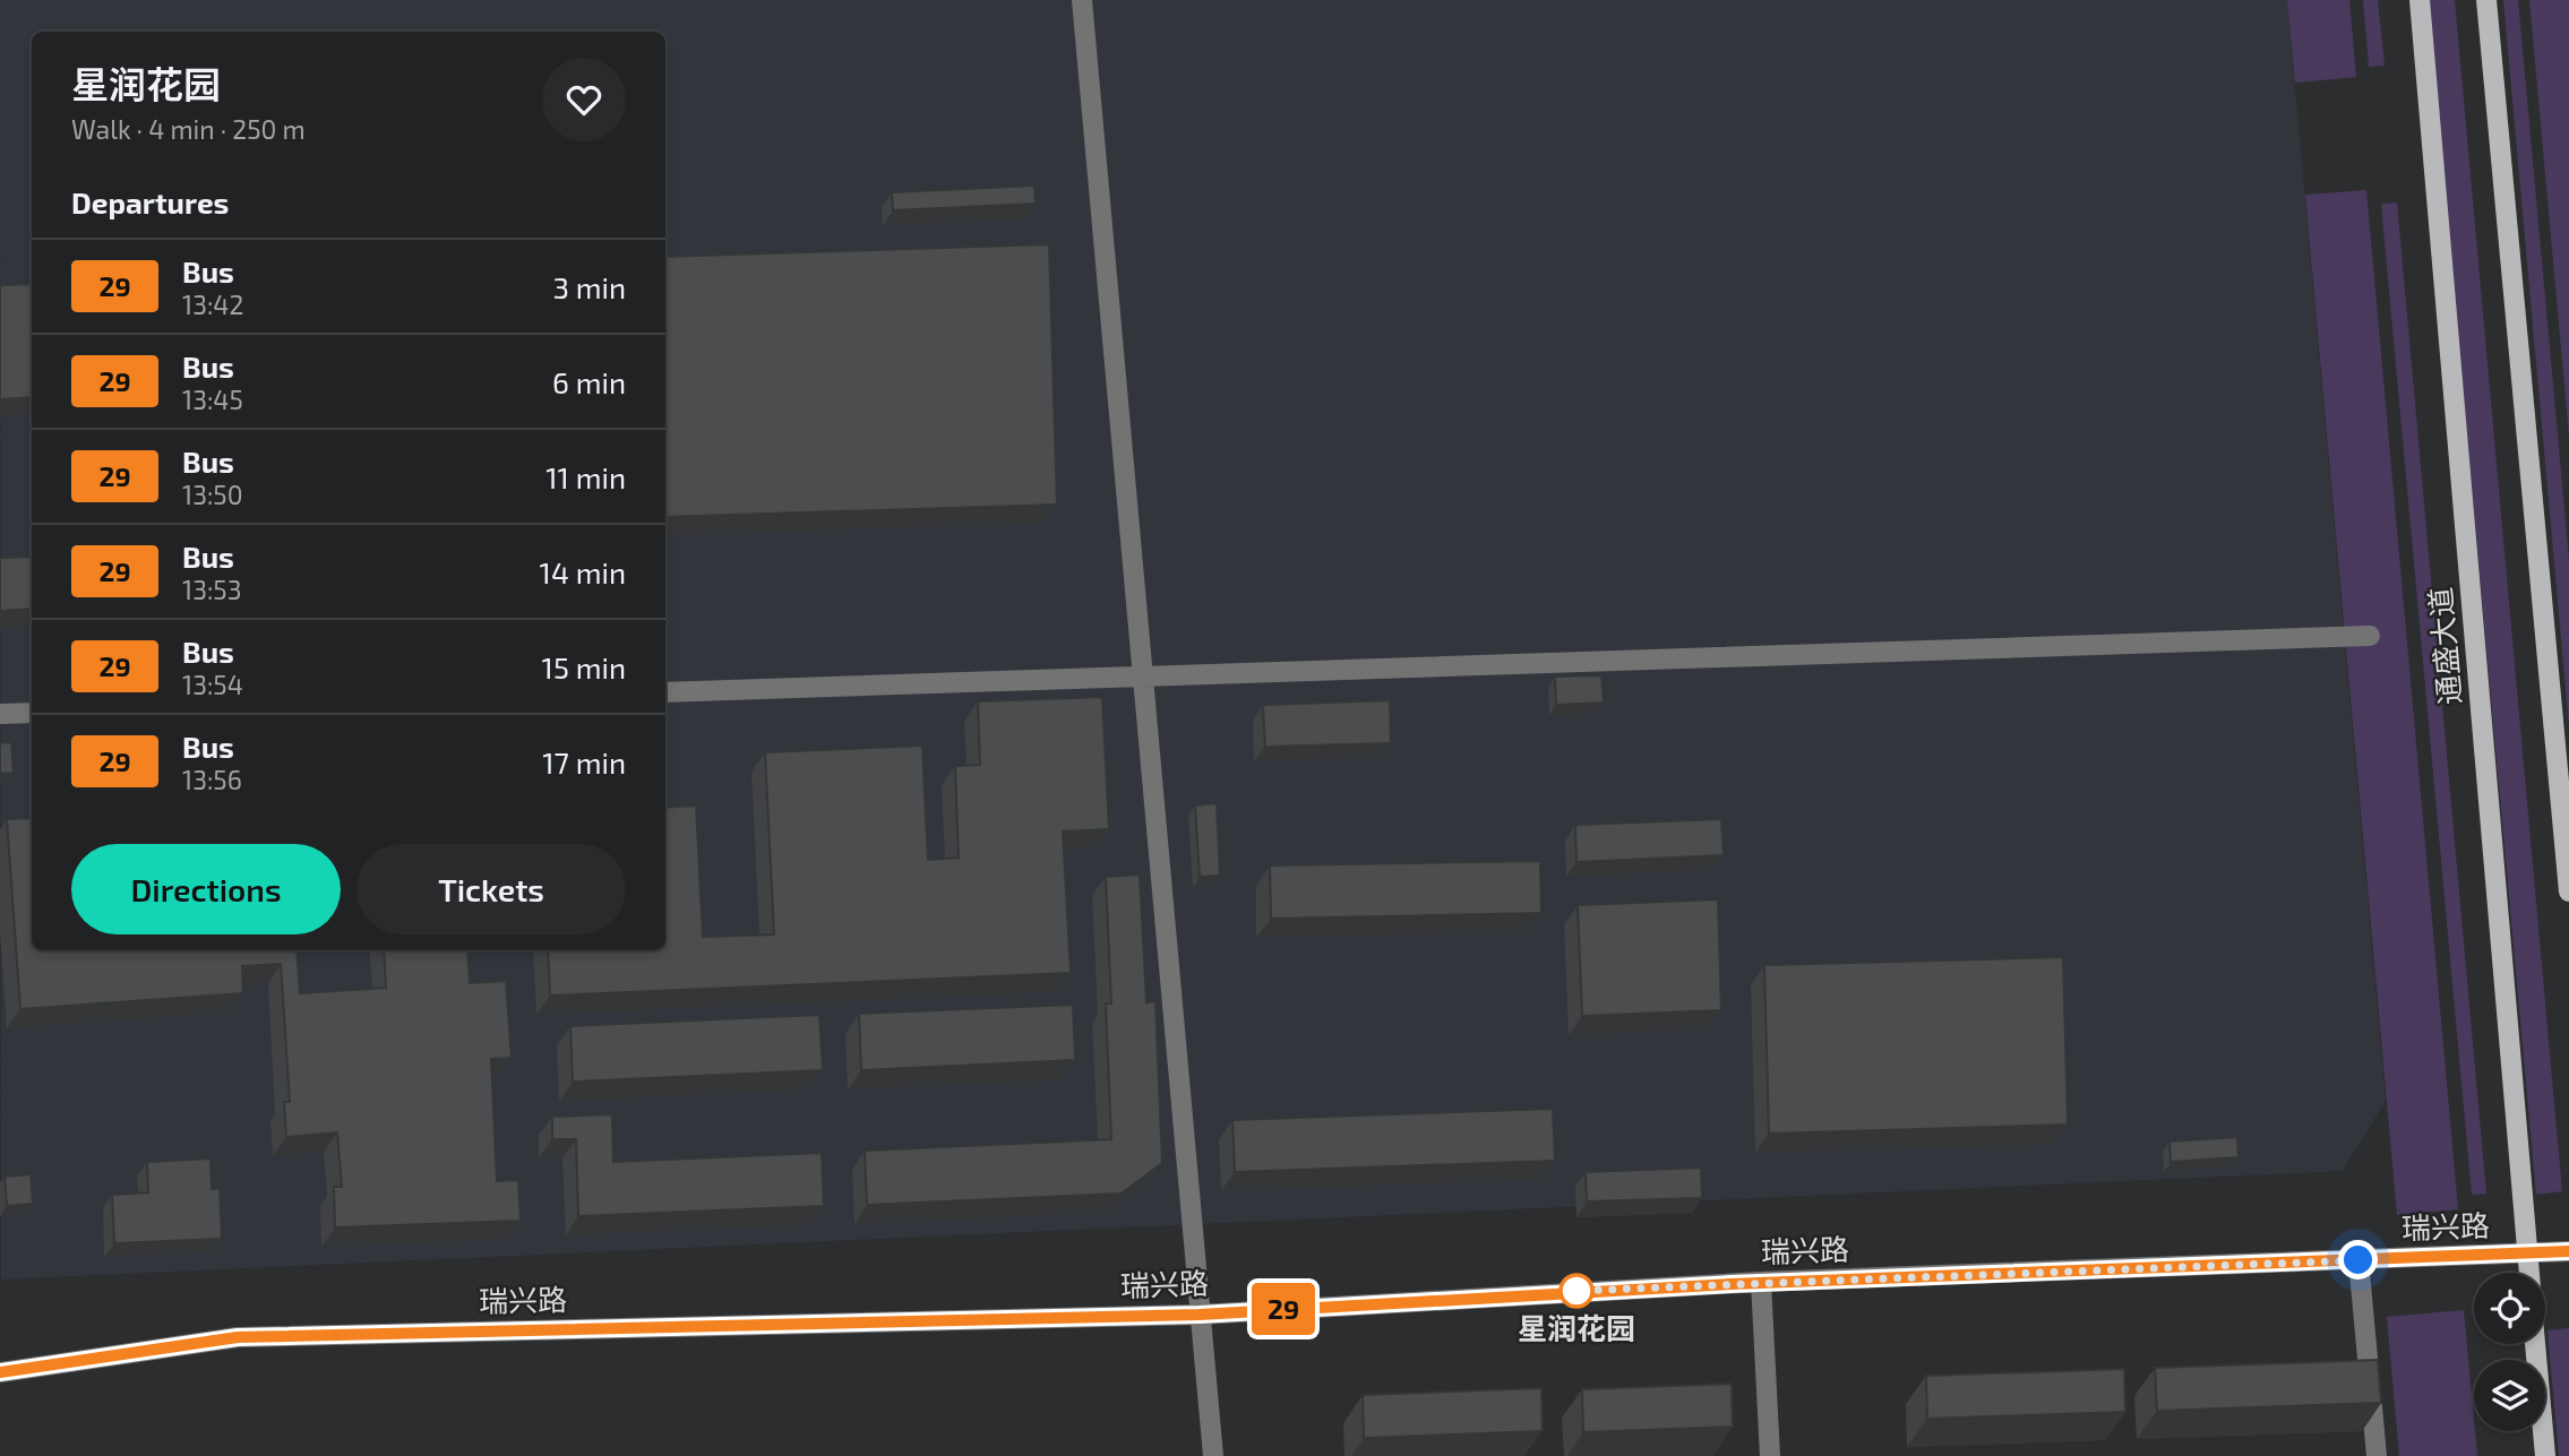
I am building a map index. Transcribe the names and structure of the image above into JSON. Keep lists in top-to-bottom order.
{
  "streets": {
    "main road": ["通盛大道"],
    "street": ["瑞兴路"]
  },
  "crossings": [
    ["通盛大道", "瑞兴路"]
  ],
  "places": ["星润花园"],
  "lines": ["bus line 29"],
  "page": {
    "on_map": "29",
    "heading": [
      ["星润花园", "Walk · 4 min · 250 m"],
      "Departures"
    ],
    "list": [
      {
        "mark": "29",
        "name": "Bus",
        "note": "13:42",
        "value": "3 min"
      },
      {
        "mark": "29",
        "name": "Bus",
        "note": "13:45",
        "value": "6 min"
      },
      {
        "mark": "29",
        "name": "Bus",
        "note": "13:50",
        "value": "11 min"
      },
      {
        "mark": "29",
        "name": "Bus",
        "note": "13:53",
        "value": "14 min"
      },
      {
        "mark": "29",
        "name": "Bus",
        "note": "13:54",
        "value": "15 min"
      },
      {
        "mark": "29",
        "name": "Bus",
        "note": "13:56",
        "value": "17 min"
      }
    ],
    "buttons": ["Directions", "Tickets"]
  }
}
